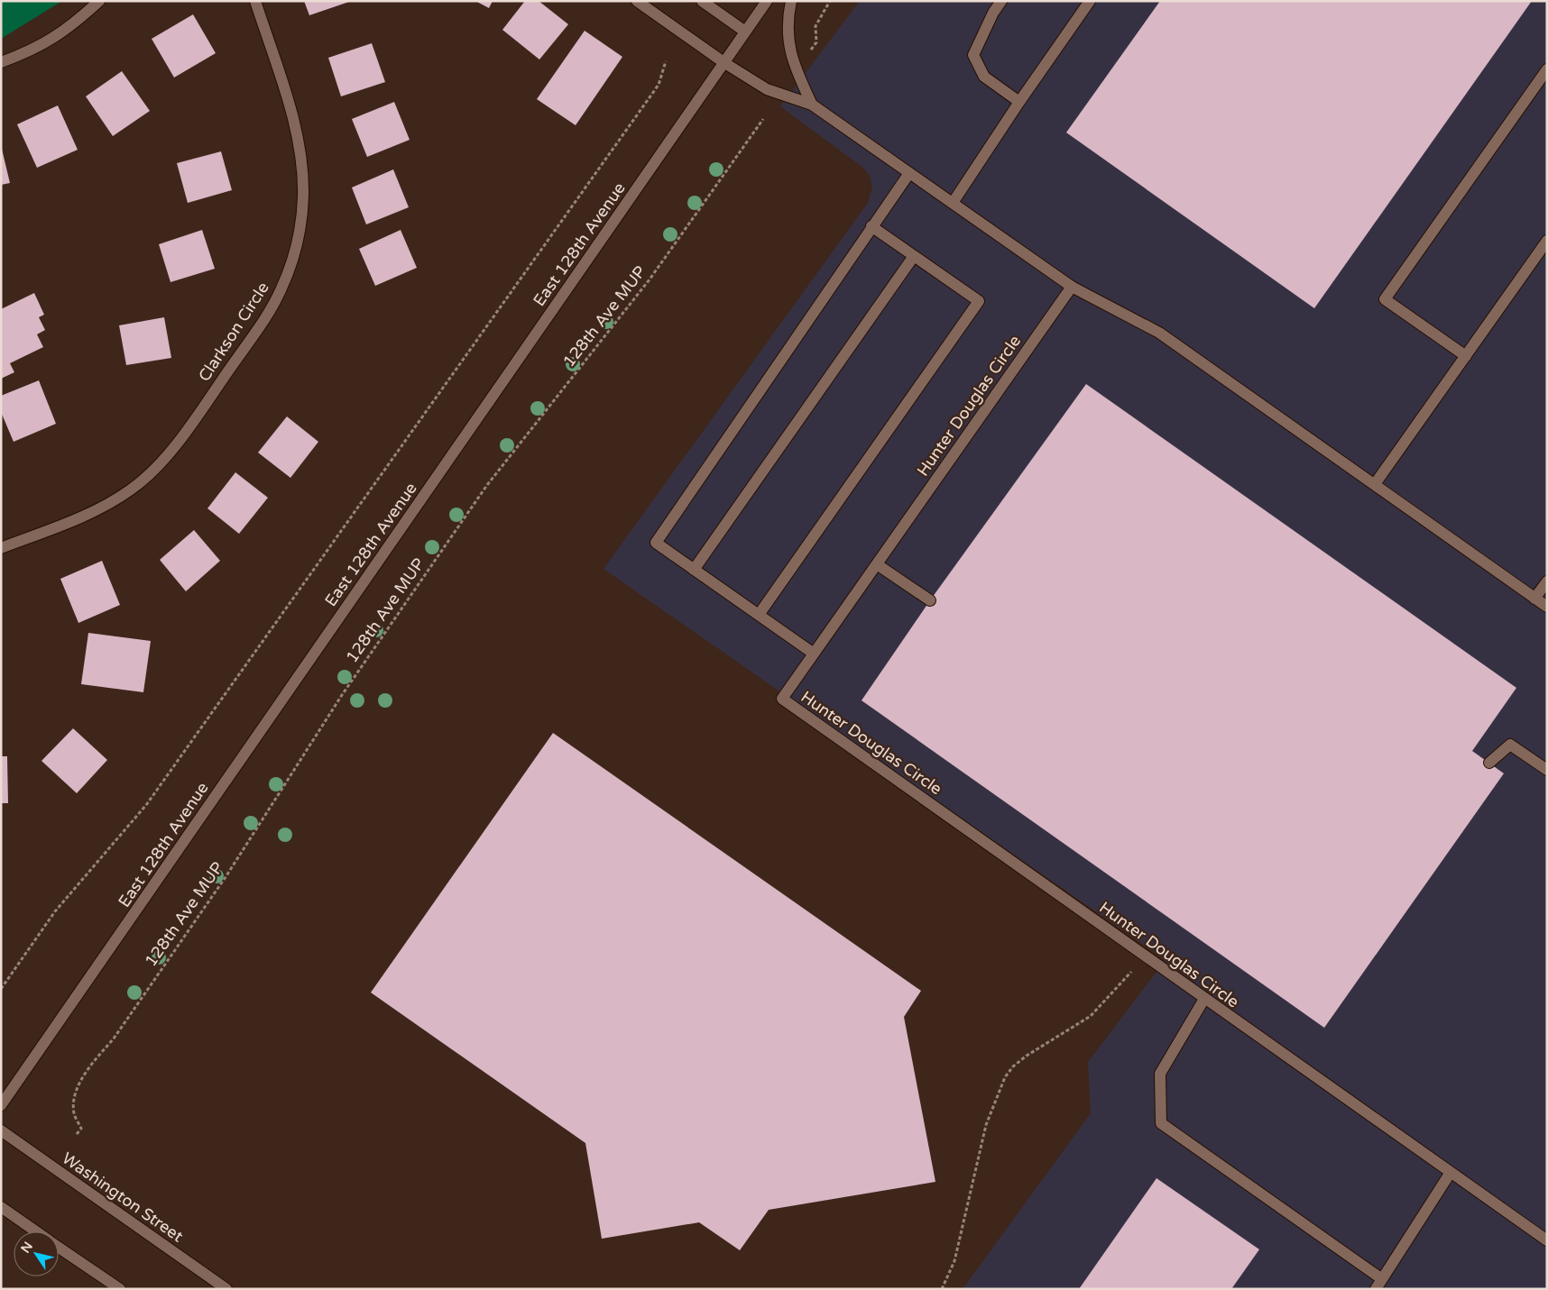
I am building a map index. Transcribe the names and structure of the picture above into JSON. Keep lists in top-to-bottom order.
{
  "streets": {
    "street": [
      "East 128th Avenue",
      "Clarkson Circle",
      "Hunter Douglas Circle",
      "Washington Street"
    ],
    "path": ["128th Ave MUP"]
  },
  "north": "top left"
}
